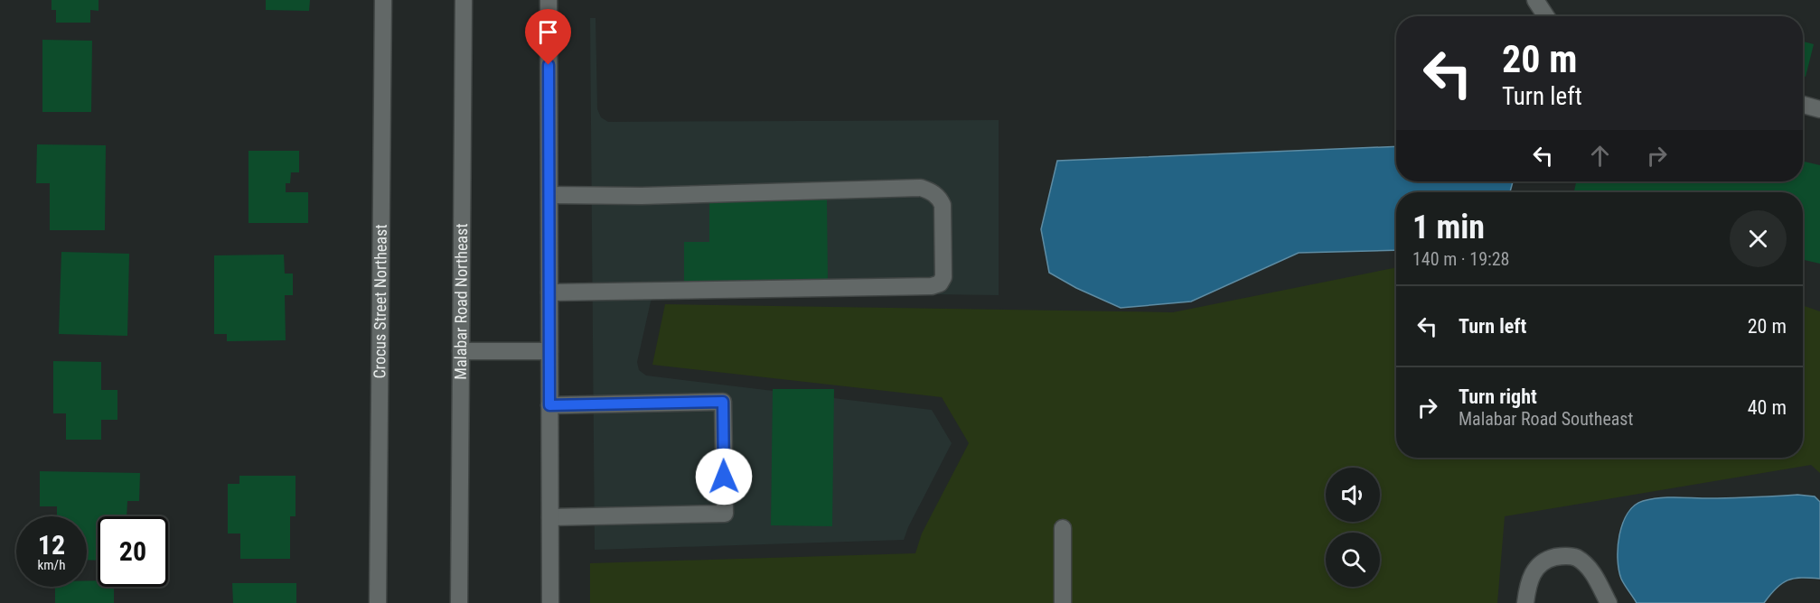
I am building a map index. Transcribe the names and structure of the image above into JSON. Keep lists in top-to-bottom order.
{
  "streets": {
    "main road": ["Crocus Street Northeast", "Malabar Road Northeast"]
  },
  "page": {
    "turn": ["20 m", "Turn left"],
    "heading": ["1 min", "140 m · 19:28"],
    "list": [
      {
        "name": "Turn left",
        "value": "20 m"
      },
      {
        "name": "Turn right",
        "note": "Malabar Road Southeast",
        "value": "40 m"
      }
    ],
    "speed": "12 km/h",
    "limit": "20"
  }
}
